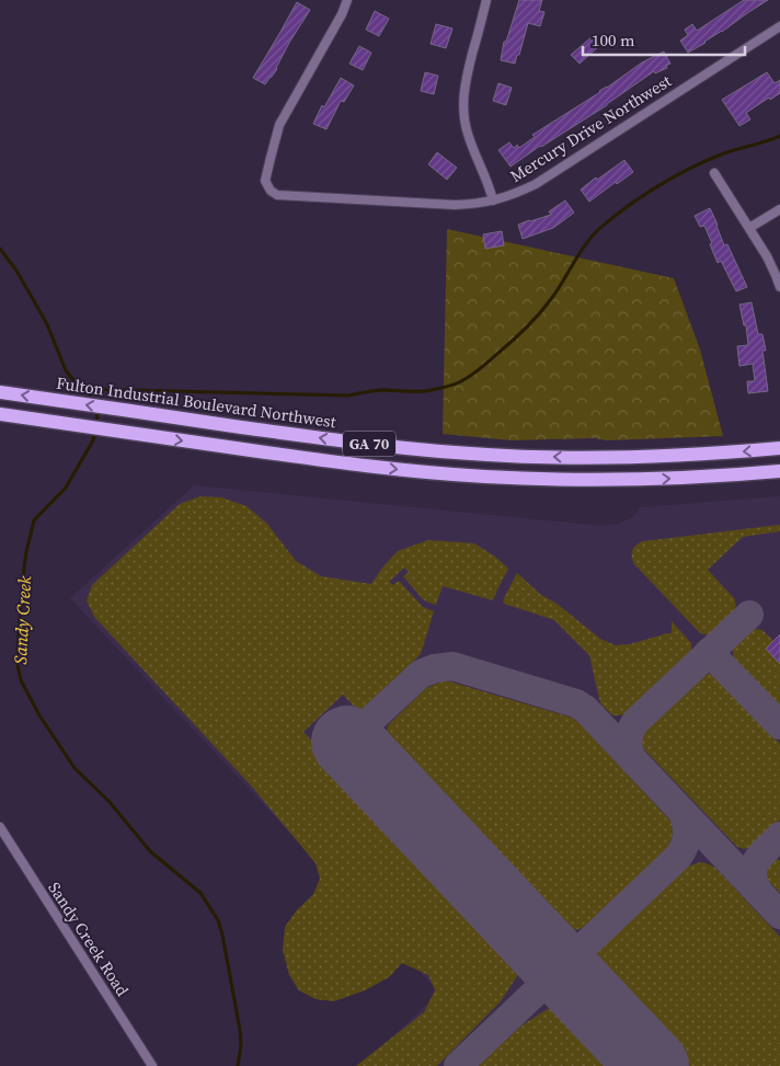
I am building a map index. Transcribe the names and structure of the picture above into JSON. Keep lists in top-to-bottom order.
{
  "streets": {
    "main road": ["Fulton Industrial Boulevard Northwest", "GA 70"],
    "street": ["Mercury Drive Northwest", "Sandy Creek Road"]
  },
  "water": ["Sandy Creek"],
  "scale_bar": "100 m"
}
